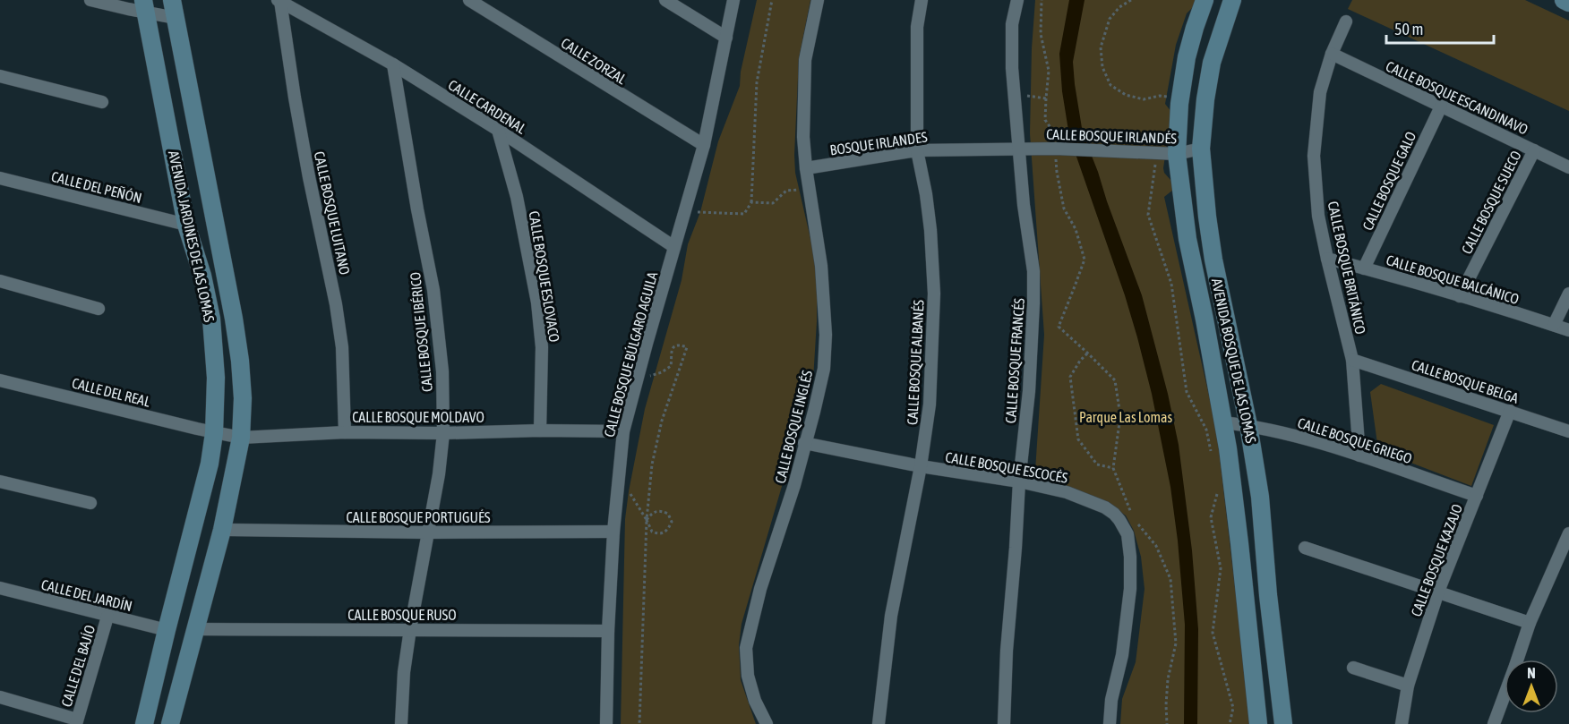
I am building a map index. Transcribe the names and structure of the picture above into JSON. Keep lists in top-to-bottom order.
{
  "streets": {
    "street": [
      "CALLE ZORZAL",
      "CALLE BOSQUE ESCANDINAVO",
      "CALLE CARDENAL",
      "CALLE BOSQUE IRLANDÉS",
      "BOSQUE IRLANDES",
      "CALLE BOSQUE GALO",
      "CALLE DEL PEÑÓN",
      "CALLE BOSQUE SUECO",
      "CALLE BOSQUE LUITANO",
      "AVENIDA JARDINES DE LAS LOMAS",
      "CALLE BOSQUE BRITÁNICO",
      "CALLE BOSQUE ESLOVACO",
      "CALLE BOSQUE BALCÁNICO",
      "CALLE BOSQUE IBÉRICO",
      "CALLE BOSQUE BÚLGARO AGUILA",
      "CALLE BOSQUE FRANCÉS",
      "AVENIDA BOSQUE DE LAS LOMAS",
      "CALLE BOSQUE ALBANÉS",
      "CALLE BOSQUE BELGA",
      "CALLE DEL REAL",
      "CALLE BOSQUE MOLDAVO",
      "CALLE BOSQUE INGLÉS",
      "CALLE BOSQUE GRIEGO",
      "CALLE BOSQUE ESCOCÉS",
      "CALLE BOSQUE PORTUGUÉS",
      "CALLE BOSQUE KAZAJO",
      "CALLE DEL JARDÍN",
      "CALLE BOSQUE RUSO",
      "CALLE DEL BAJÍO"
    ]
  },
  "crossings": [
    ["CALLE ZORZAL", "CALLE BOSQUE BÚLGARO AGUILA"],
    ["CALLE BOSQUE ESCANDINAVO", "CALLE BOSQUE GALO"],
    ["CALLE BOSQUE ESCANDINAVO", "CALLE BOSQUE SUECO"],
    ["CALLE BOSQUE ESCANDINAVO", "CALLE BOSQUE BRITÁNICO"],
    ["CALLE CARDENAL", "CALLE BOSQUE LUITANO"],
    ["CALLE CARDENAL", "CALLE BOSQUE ESLOVACO"],
    ["CALLE CARDENAL", "CALLE BOSQUE IBÉRICO"],
    ["CALLE CARDENAL", "CALLE BOSQUE BÚLGARO AGUILA"],
    ["CALLE BOSQUE IRLANDÉS", "BOSQUE IRLANDES"],
    ["CALLE BOSQUE IRLANDÉS", "CALLE BOSQUE FRANCÉS"],
    ["CALLE BOSQUE IRLANDÉS", "AVENIDA BOSQUE DE LAS LOMAS"],
    ["BOSQUE IRLANDES", "CALLE BOSQUE FRANCÉS"],
    ["BOSQUE IRLANDES", "CALLE BOSQUE ALBANÉS"],
    ["BOSQUE IRLANDES", "CALLE BOSQUE INGLÉS"],
    ["CALLE BOSQUE GALO", "CALLE BOSQUE BALCÁNICO"],
    ["CALLE DEL PEÑÓN", "AVENIDA JARDINES DE LAS LOMAS"],
    ["CALLE BOSQUE SUECO", "CALLE BOSQUE BALCÁNICO"],
    ["CALLE BOSQUE LUITANO", "CALLE BOSQUE MOLDAVO"],
    ["AVENIDA JARDINES DE LAS LOMAS", "CALLE DEL REAL"],
    ["AVENIDA JARDINES DE LAS LOMAS", "CALLE BOSQUE MOLDAVO"],
    ["AVENIDA JARDINES DE LAS LOMAS", "CALLE BOSQUE PORTUGUÉS"],
    ["AVENIDA JARDINES DE LAS LOMAS", "CALLE DEL JARDÍN"],
    ["AVENIDA JARDINES DE LAS LOMAS", "CALLE BOSQUE RUSO"],
    ["CALLE BOSQUE BRITÁNICO", "CALLE BOSQUE BALCÁNICO"],
    ["CALLE BOSQUE BRITÁNICO", "CALLE BOSQUE BELGA"],
    ["CALLE BOSQUE BRITÁNICO", "CALLE BOSQUE GRIEGO"],
    ["CALLE BOSQUE ESLOVACO", "CALLE BOSQUE MOLDAVO"],
    ["CALLE BOSQUE IBÉRICO", "CALLE BOSQUE MOLDAVO"],
    ["CALLE BOSQUE IBÉRICO", "CALLE BOSQUE PORTUGUÉS"],
    ["CALLE BOSQUE IBÉRICO", "CALLE BOSQUE RUSO"],
    ["CALLE BOSQUE BÚLGARO AGUILA", "CALLE BOSQUE MOLDAVO"],
    ["CALLE BOSQUE BÚLGARO AGUILA", "CALLE BOSQUE PORTUGUÉS"],
    ["CALLE BOSQUE BÚLGARO AGUILA", "CALLE BOSQUE RUSO"],
    ["CALLE BOSQUE FRANCÉS", "CALLE BOSQUE ESCOCÉS"],
    ["AVENIDA BOSQUE DE LAS LOMAS", "CALLE BOSQUE GRIEGO"],
    ["CALLE BOSQUE ALBANÉS", "CALLE BOSQUE ESCOCÉS"],
    ["CALLE BOSQUE BELGA", "CALLE BOSQUE KAZAJO"],
    ["CALLE DEL REAL", "CALLE BOSQUE MOLDAVO"],
    ["CALLE BOSQUE INGLÉS", "CALLE BOSQUE ESCOCÉS"],
    ["CALLE BOSQUE GRIEGO", "CALLE BOSQUE KAZAJO"],
    ["CALLE DEL JARDÍN", "CALLE DEL BAJÍO"]
  ],
  "parks": ["Parque Las Lomas"],
  "scale_bar": "50 m",
  "north": "top"
}
